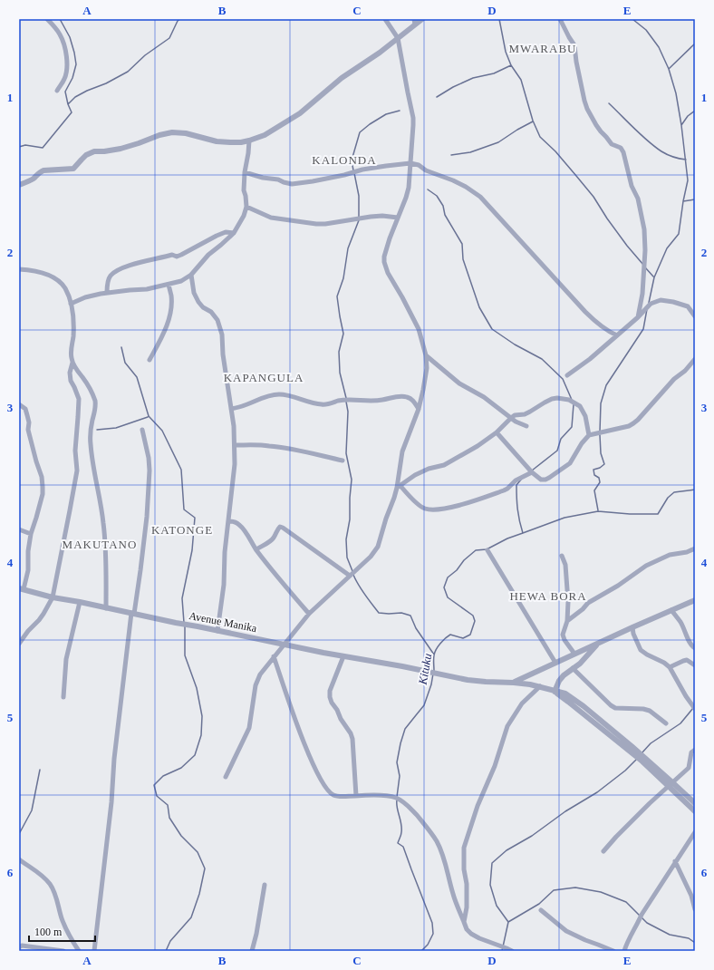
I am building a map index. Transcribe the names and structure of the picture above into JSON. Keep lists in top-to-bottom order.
{
  "streets": {
    "street": ["Avenue Manika"]
  },
  "districts": [
    "MWARABU",
    "KALONDA",
    "KAPANGULA",
    "KATONGE",
    "MAKUTANO",
    "HEWA BORA"
  ],
  "water": ["Kituku"],
  "scale_bar": "100 m",
  "grid": {
    "columns": [
      "A",
      "B",
      "C",
      "D",
      "E"
    ],
    "rows": [
      "1",
      "2",
      "3",
      "4",
      "5",
      "6"
    ]
  }
}
